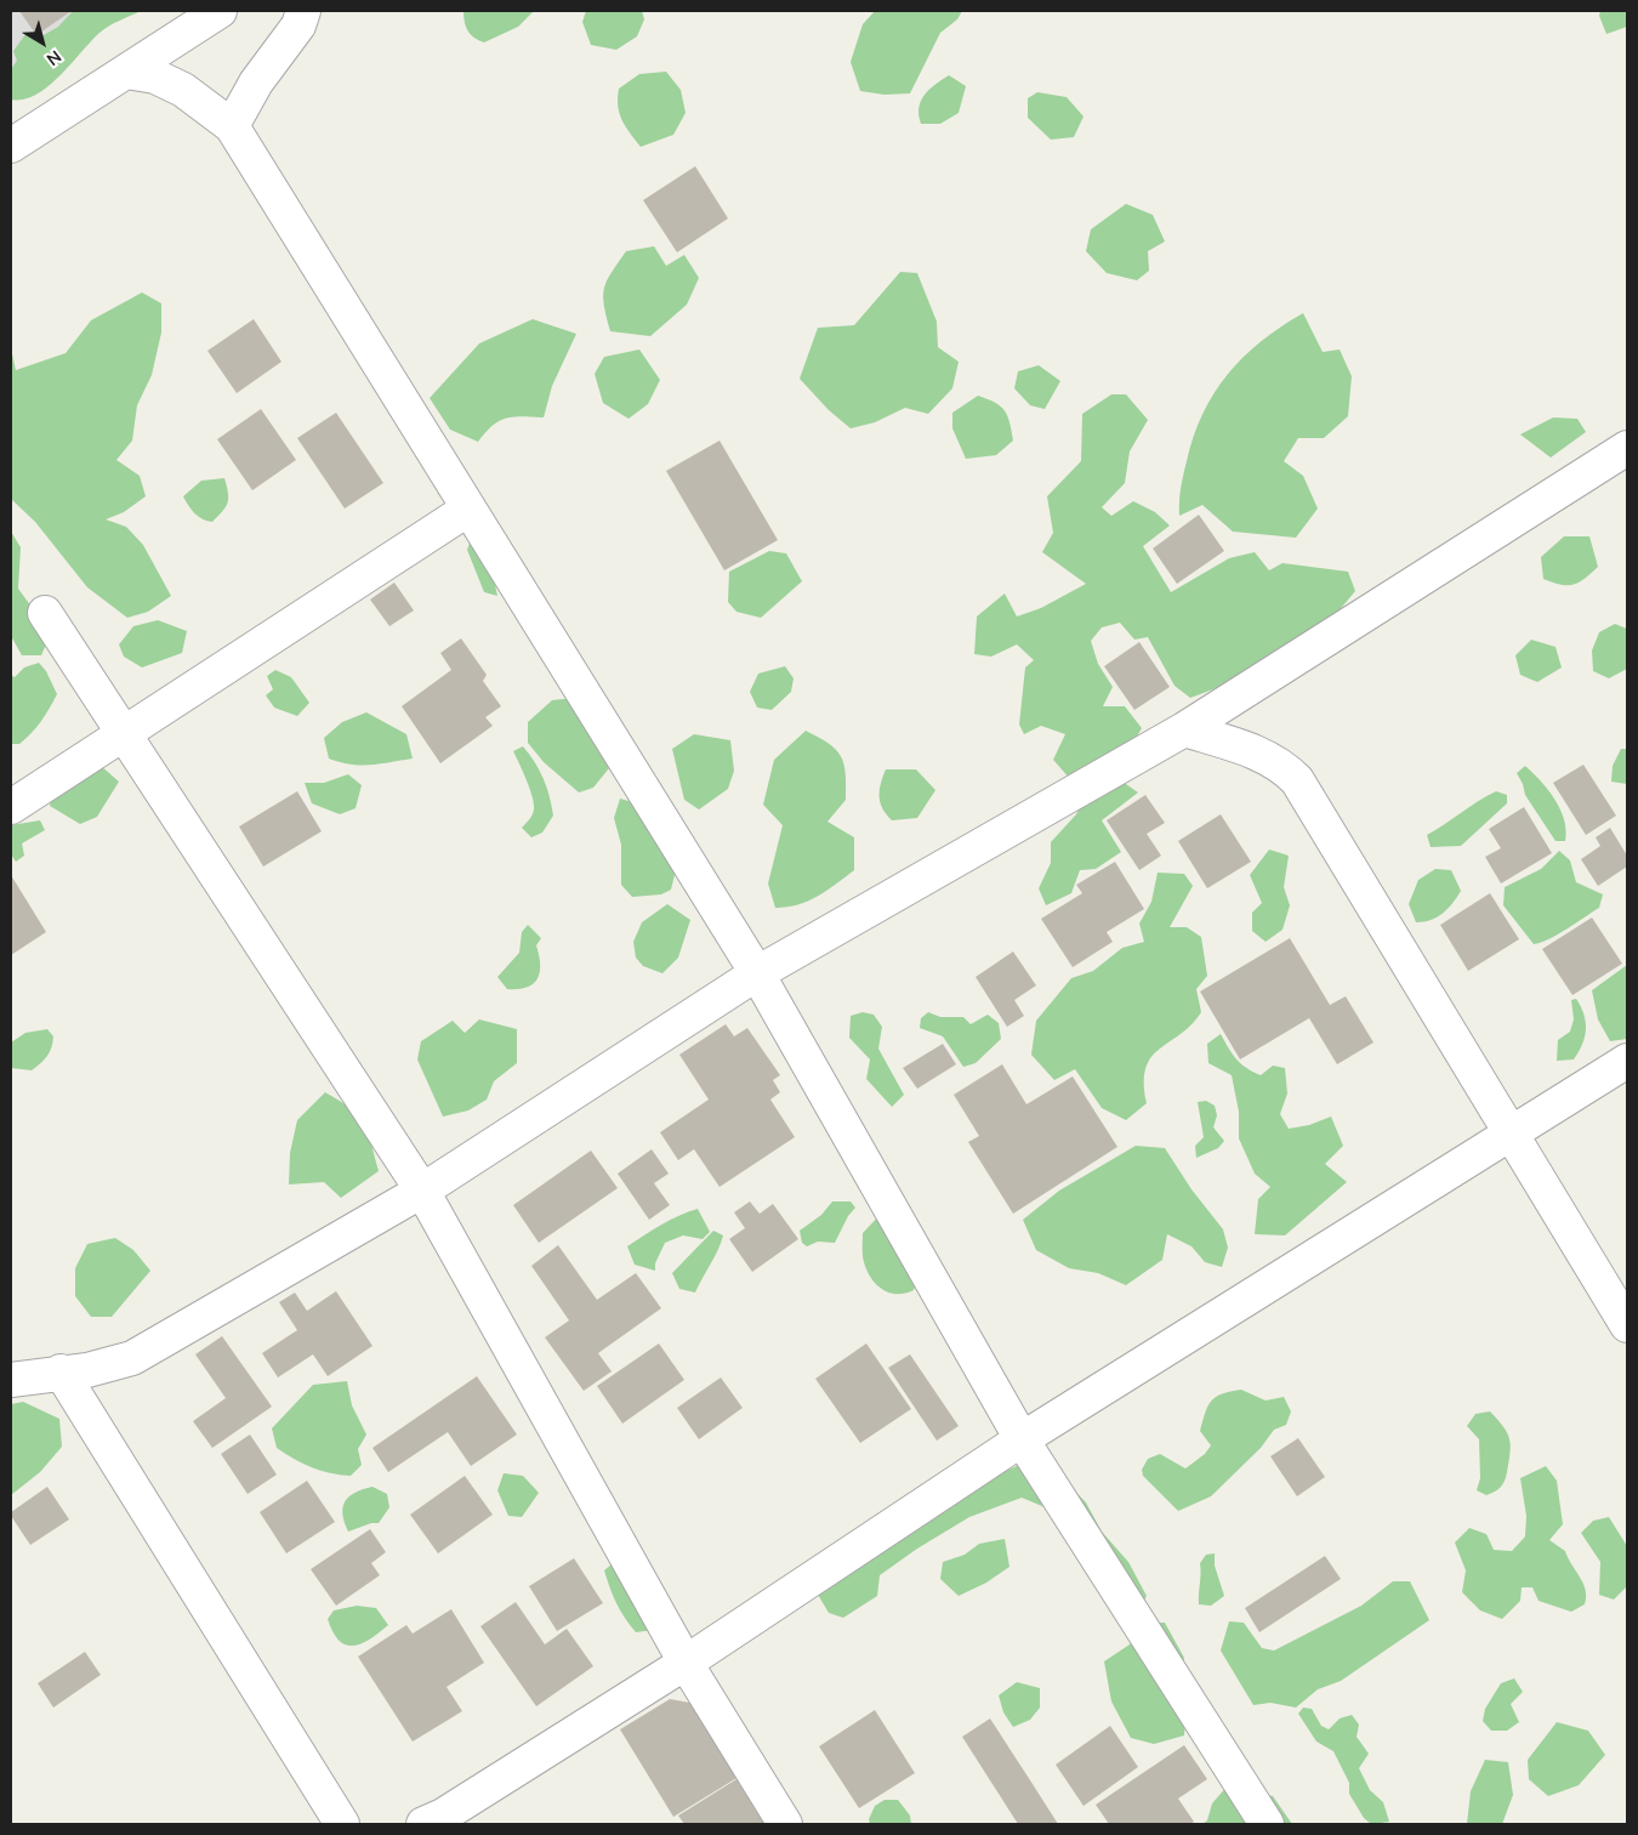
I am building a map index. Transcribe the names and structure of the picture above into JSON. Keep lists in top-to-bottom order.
{
  "north": "bottom right"
}
